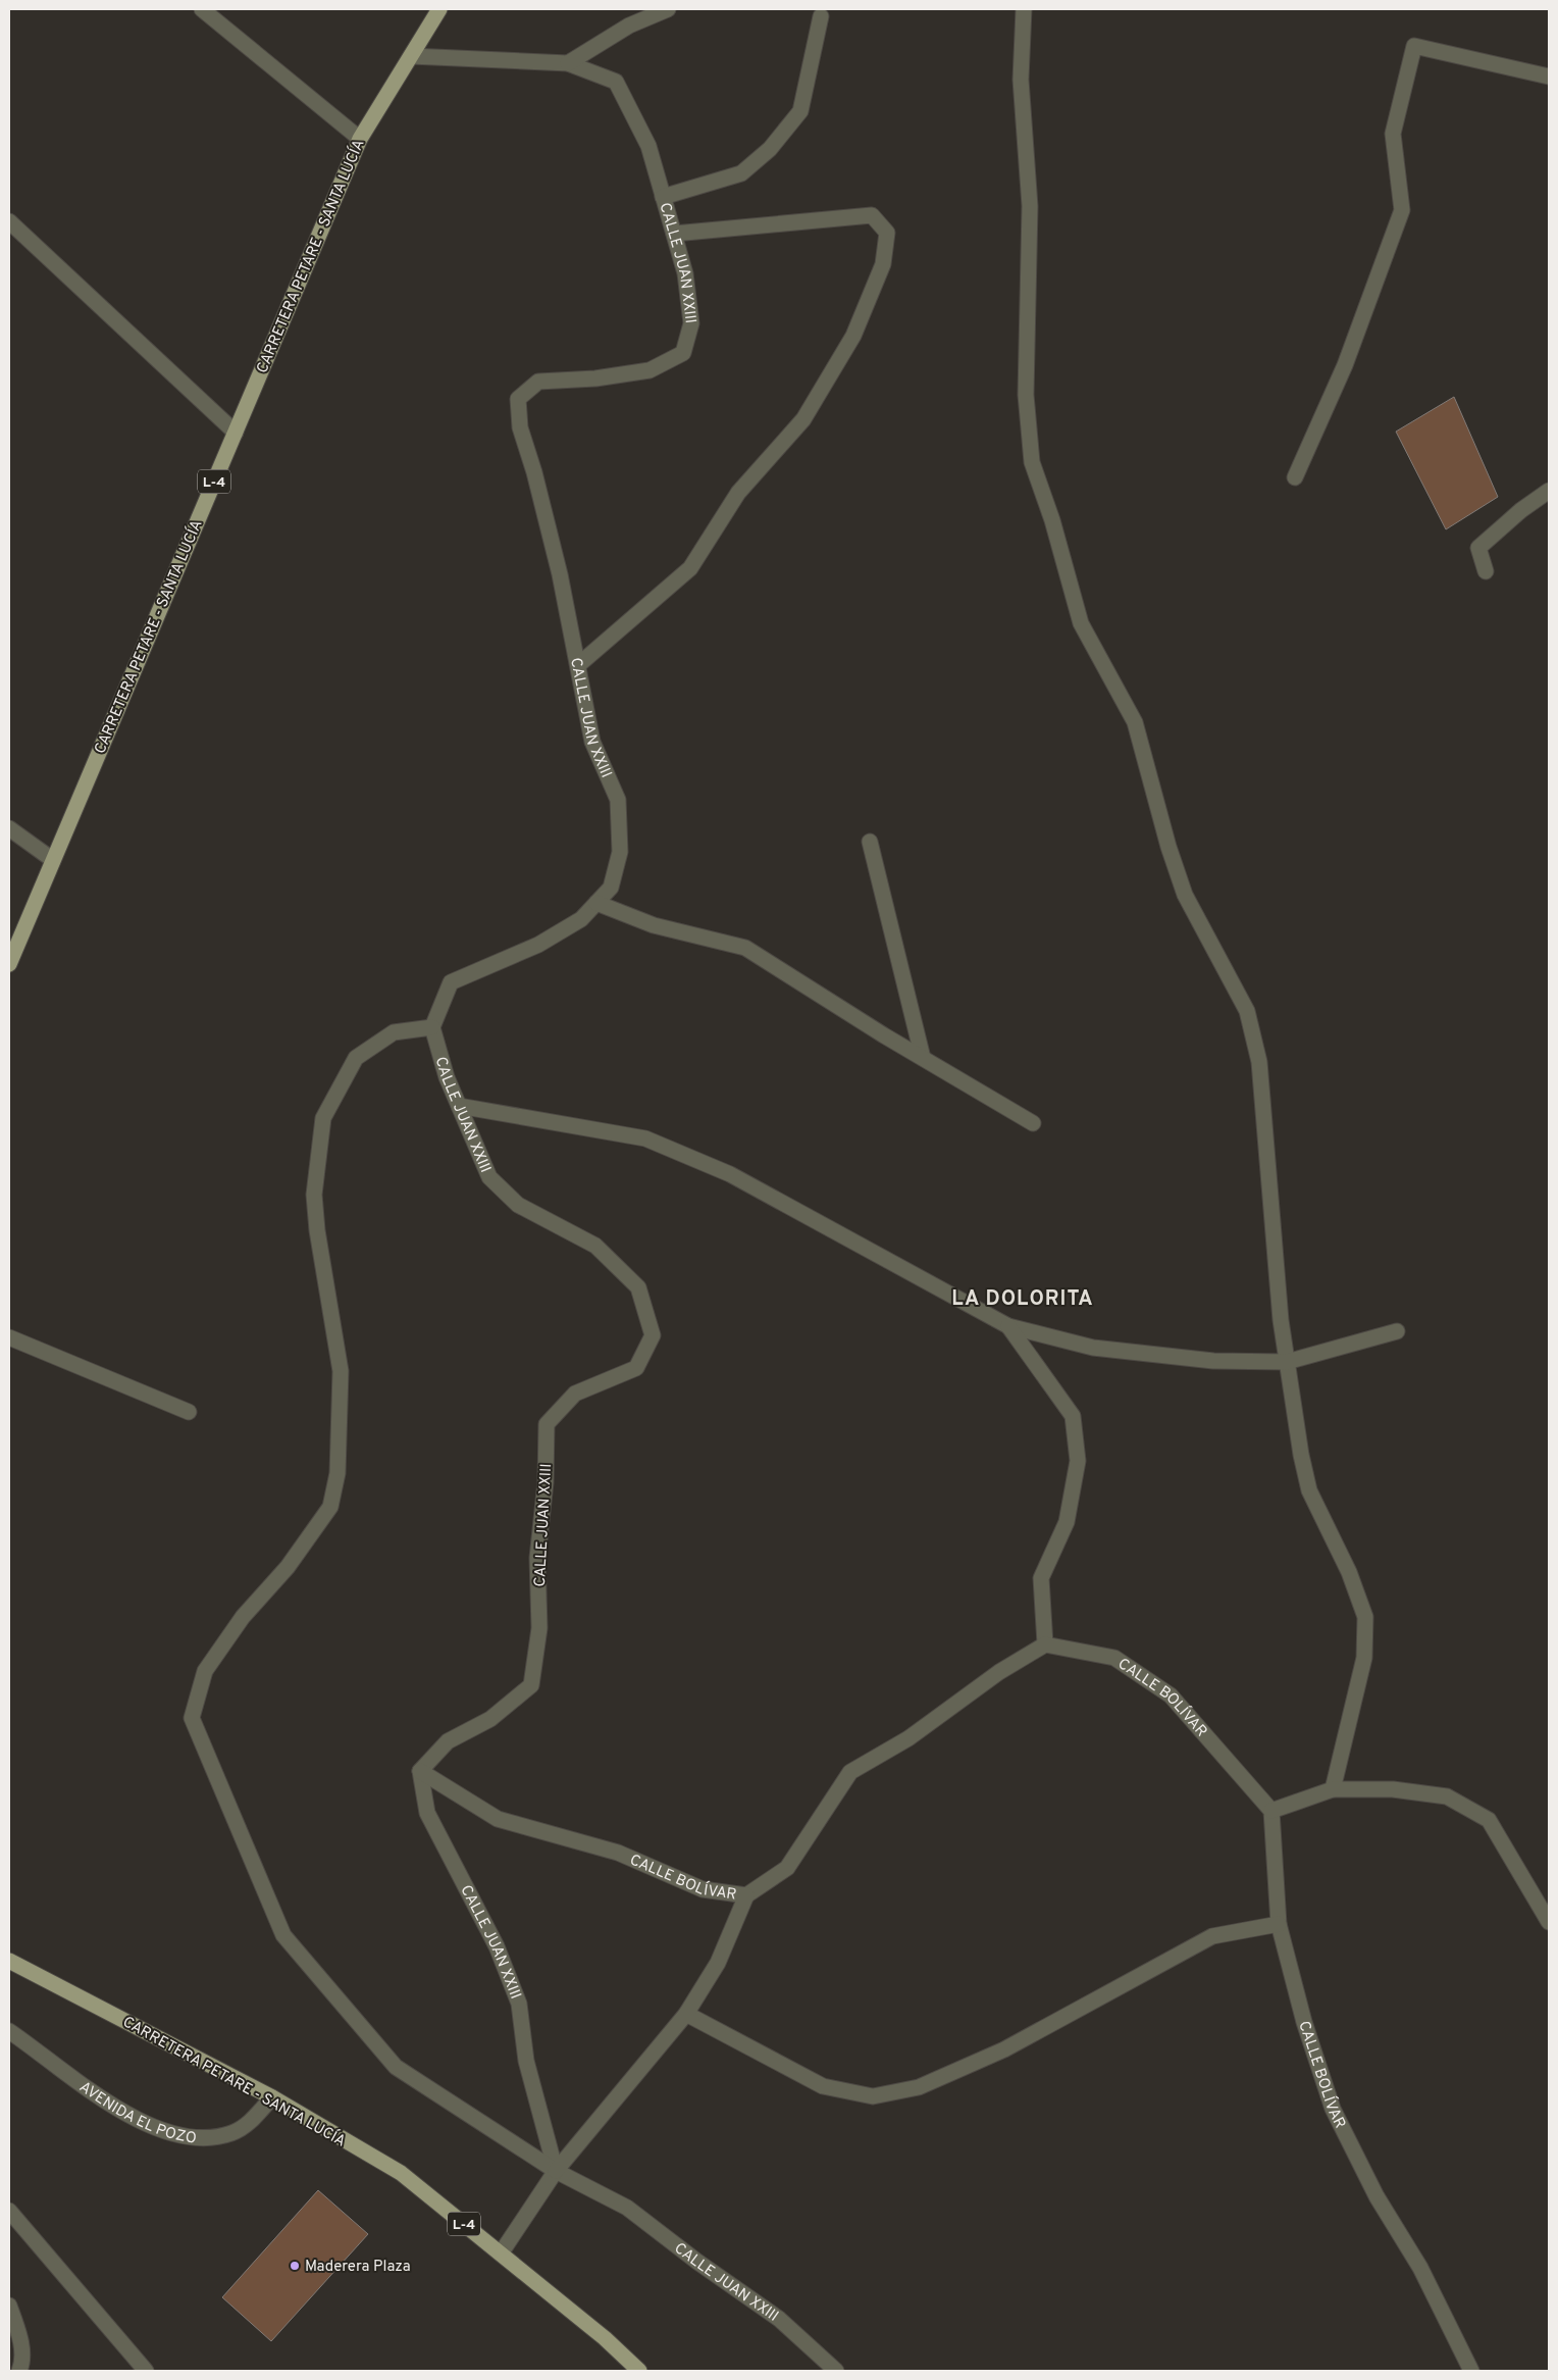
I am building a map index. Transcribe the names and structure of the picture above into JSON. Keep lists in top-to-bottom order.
{
  "streets": {
    "main road": ["CARRETERA PETARE - SANTA LUCÍA", "L-4"],
    "street": ["CALLE JUAN XXIII", "CALLE BOLÍVAR", "AVENIDA EL POZO"]
  },
  "crossings": [
    ["CARRETERA PETARE - SANTA LUCÍA", "CALLE JUAN XXIII"],
    ["CARRETERA PETARE - SANTA LUCÍA", "AVENIDA EL POZO"],
    ["CALLE JUAN XXIII", "CALLE BOLÍVAR"]
  ],
  "districts": ["LA DOLORITA"],
  "places": ["Maderera Plaza"]
}
